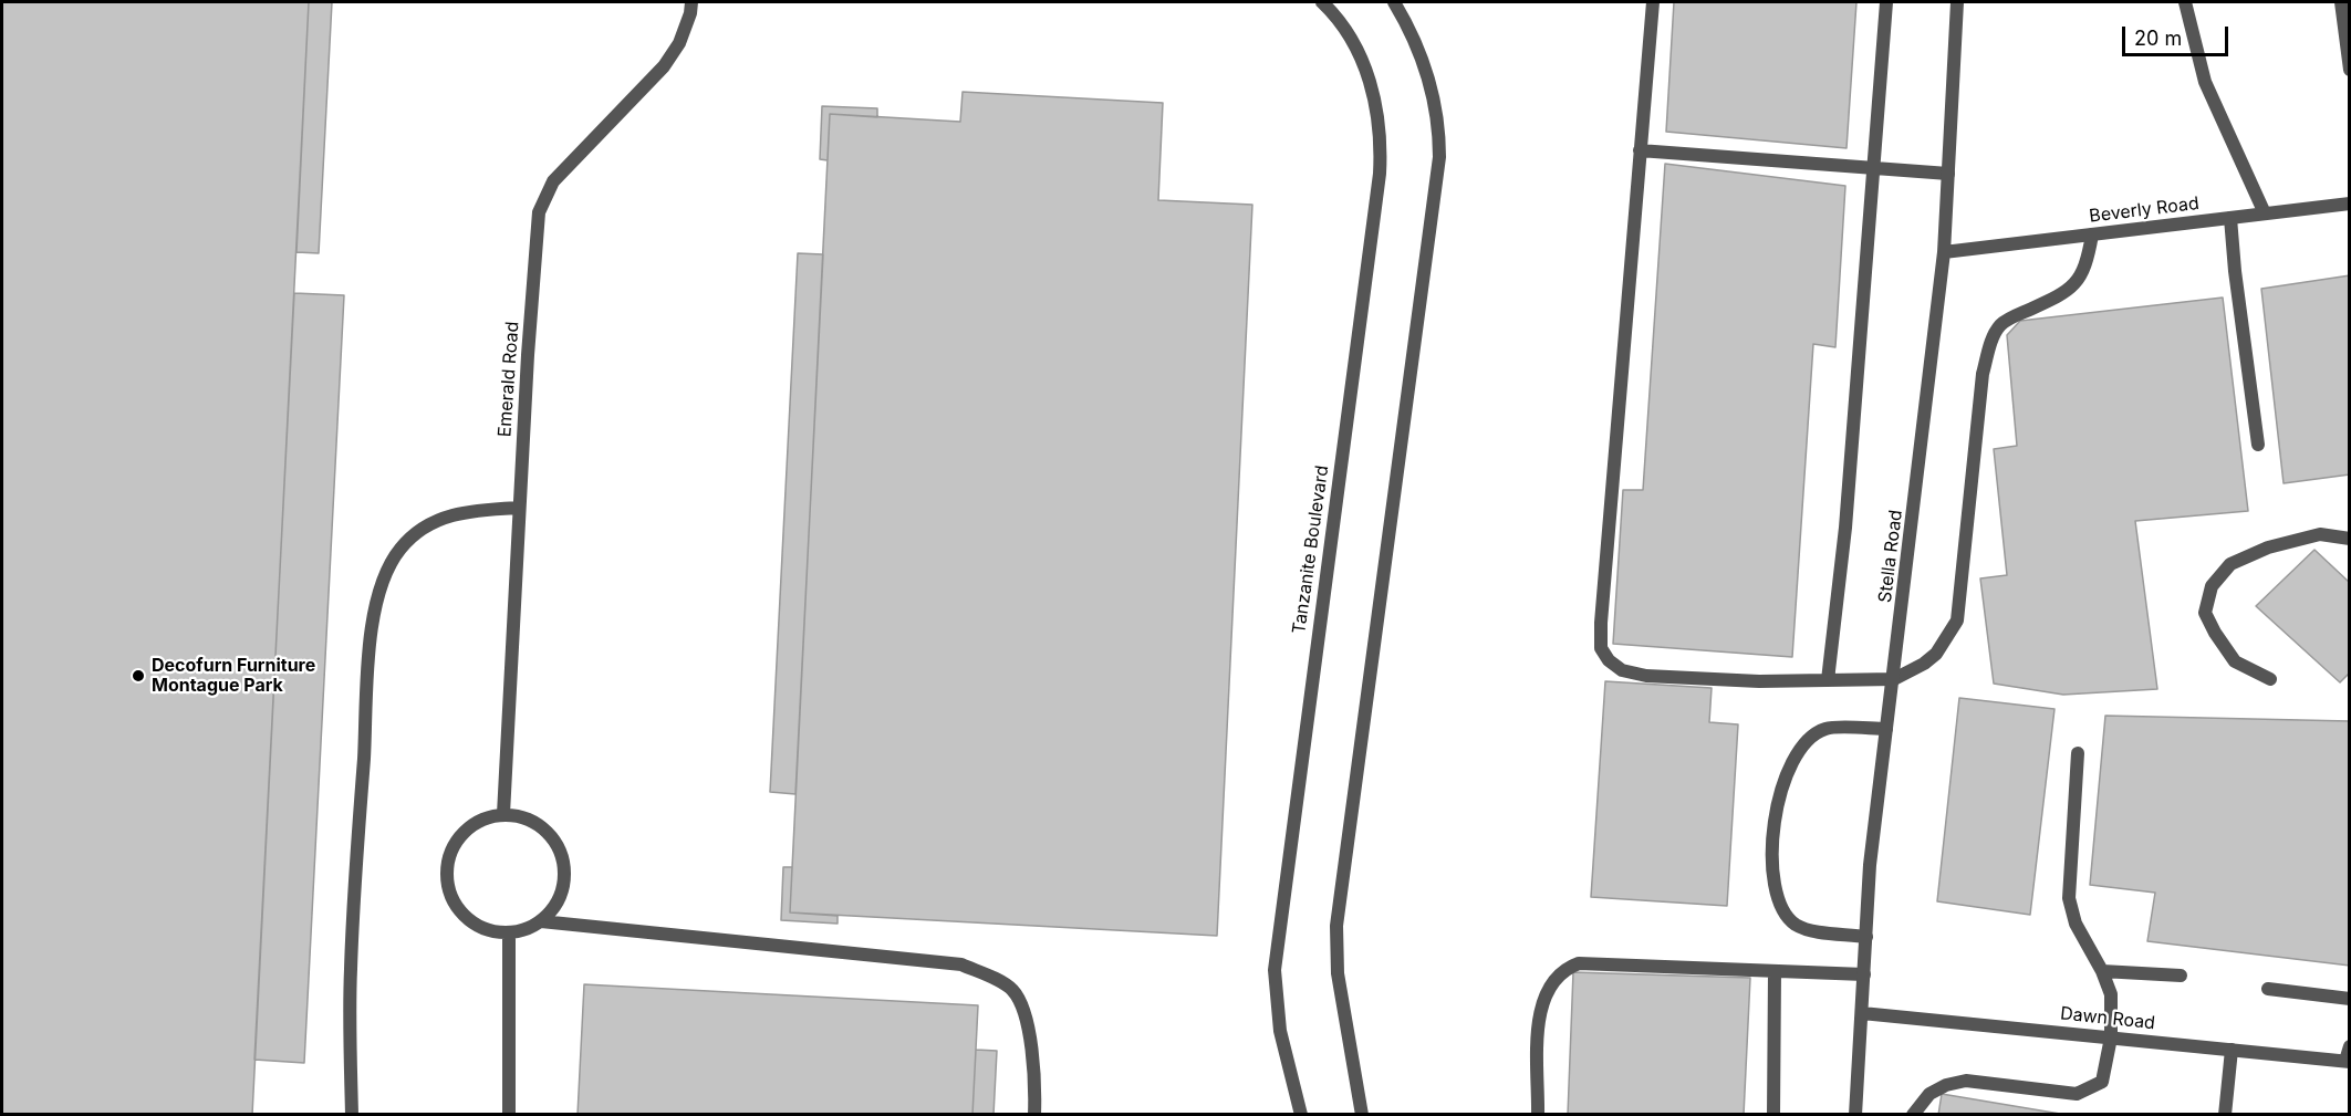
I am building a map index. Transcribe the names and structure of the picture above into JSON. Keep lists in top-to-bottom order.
{
  "streets": {
    "street": [
      "Beverly Road",
      "Emerald Road",
      "Tanzanite Boulevard",
      "Stella Road",
      "Dawn Road"
    ]
  },
  "crossings": [
    ["Beverly Road", "Stella Road"],
    ["Stella Road", "Dawn Road"]
  ],
  "places": ["Decofurn Furniture Montague Park"],
  "scale_bar": "20 m"
}
